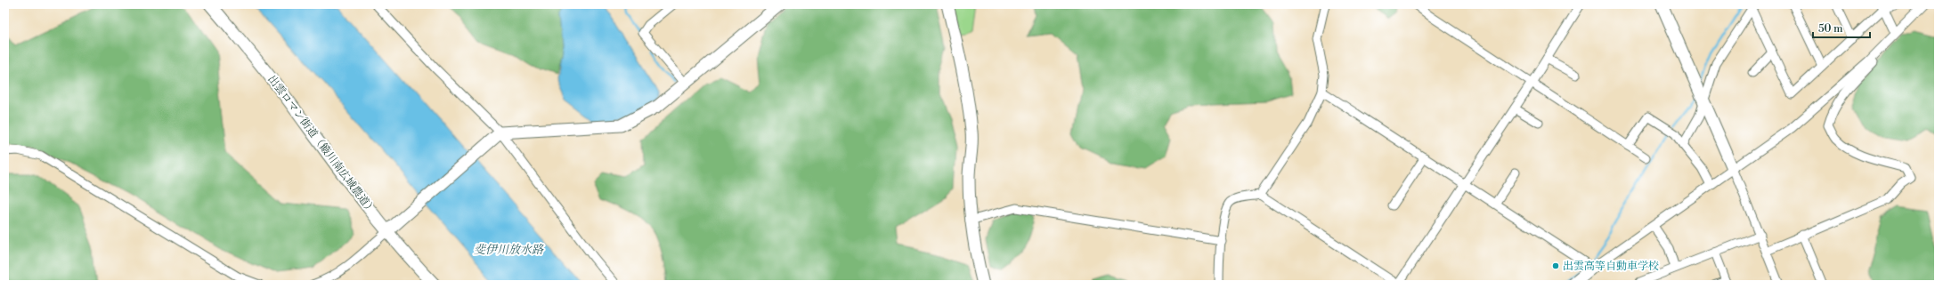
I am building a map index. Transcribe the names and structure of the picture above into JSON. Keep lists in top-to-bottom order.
{
  "streets": {
    "street": ["出雲ロマン街道（簸川南広域農道）"]
  },
  "water": ["斐伊川放水路"],
  "places": ["出雲高等自動車学校"],
  "scale_bar": "50 m"
}
